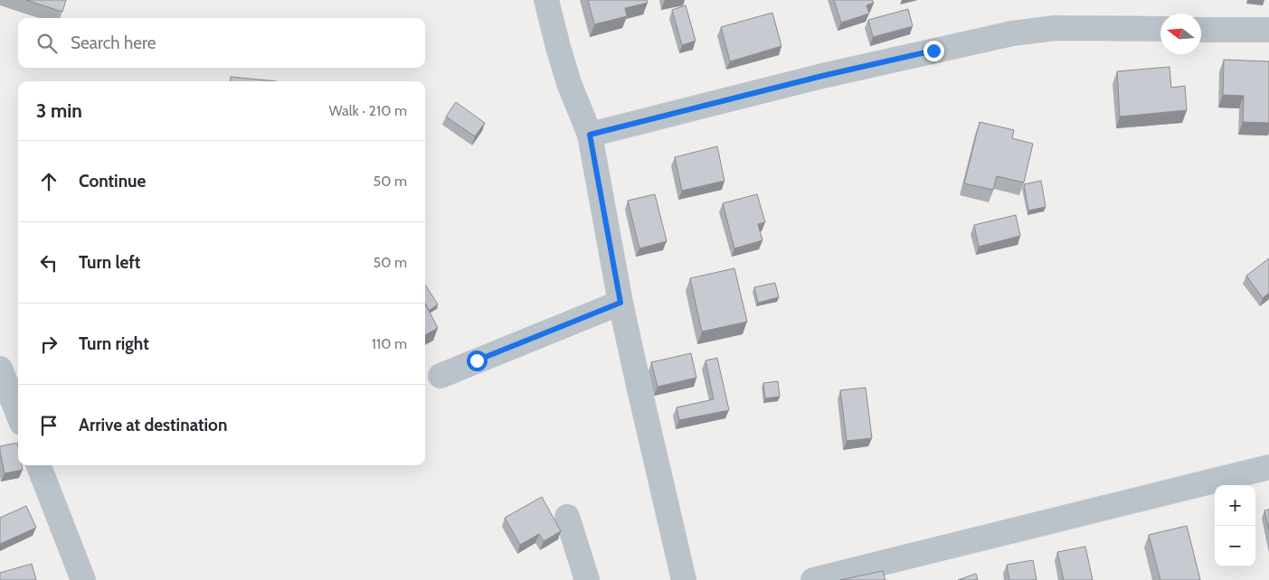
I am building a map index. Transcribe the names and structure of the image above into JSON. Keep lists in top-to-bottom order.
{
  "north": "left",
  "page": {
    "search": "Search here",
    "heading": ["3 min", "Walk · 210 m"],
    "list": [
      ["Continue", "50 m"],
      ["Turn left", "50 m"],
      ["Turn right", "110 m"],
      "Arrive at destination"
    ],
    "map_buttons": ["+", "−"]
  }
}
